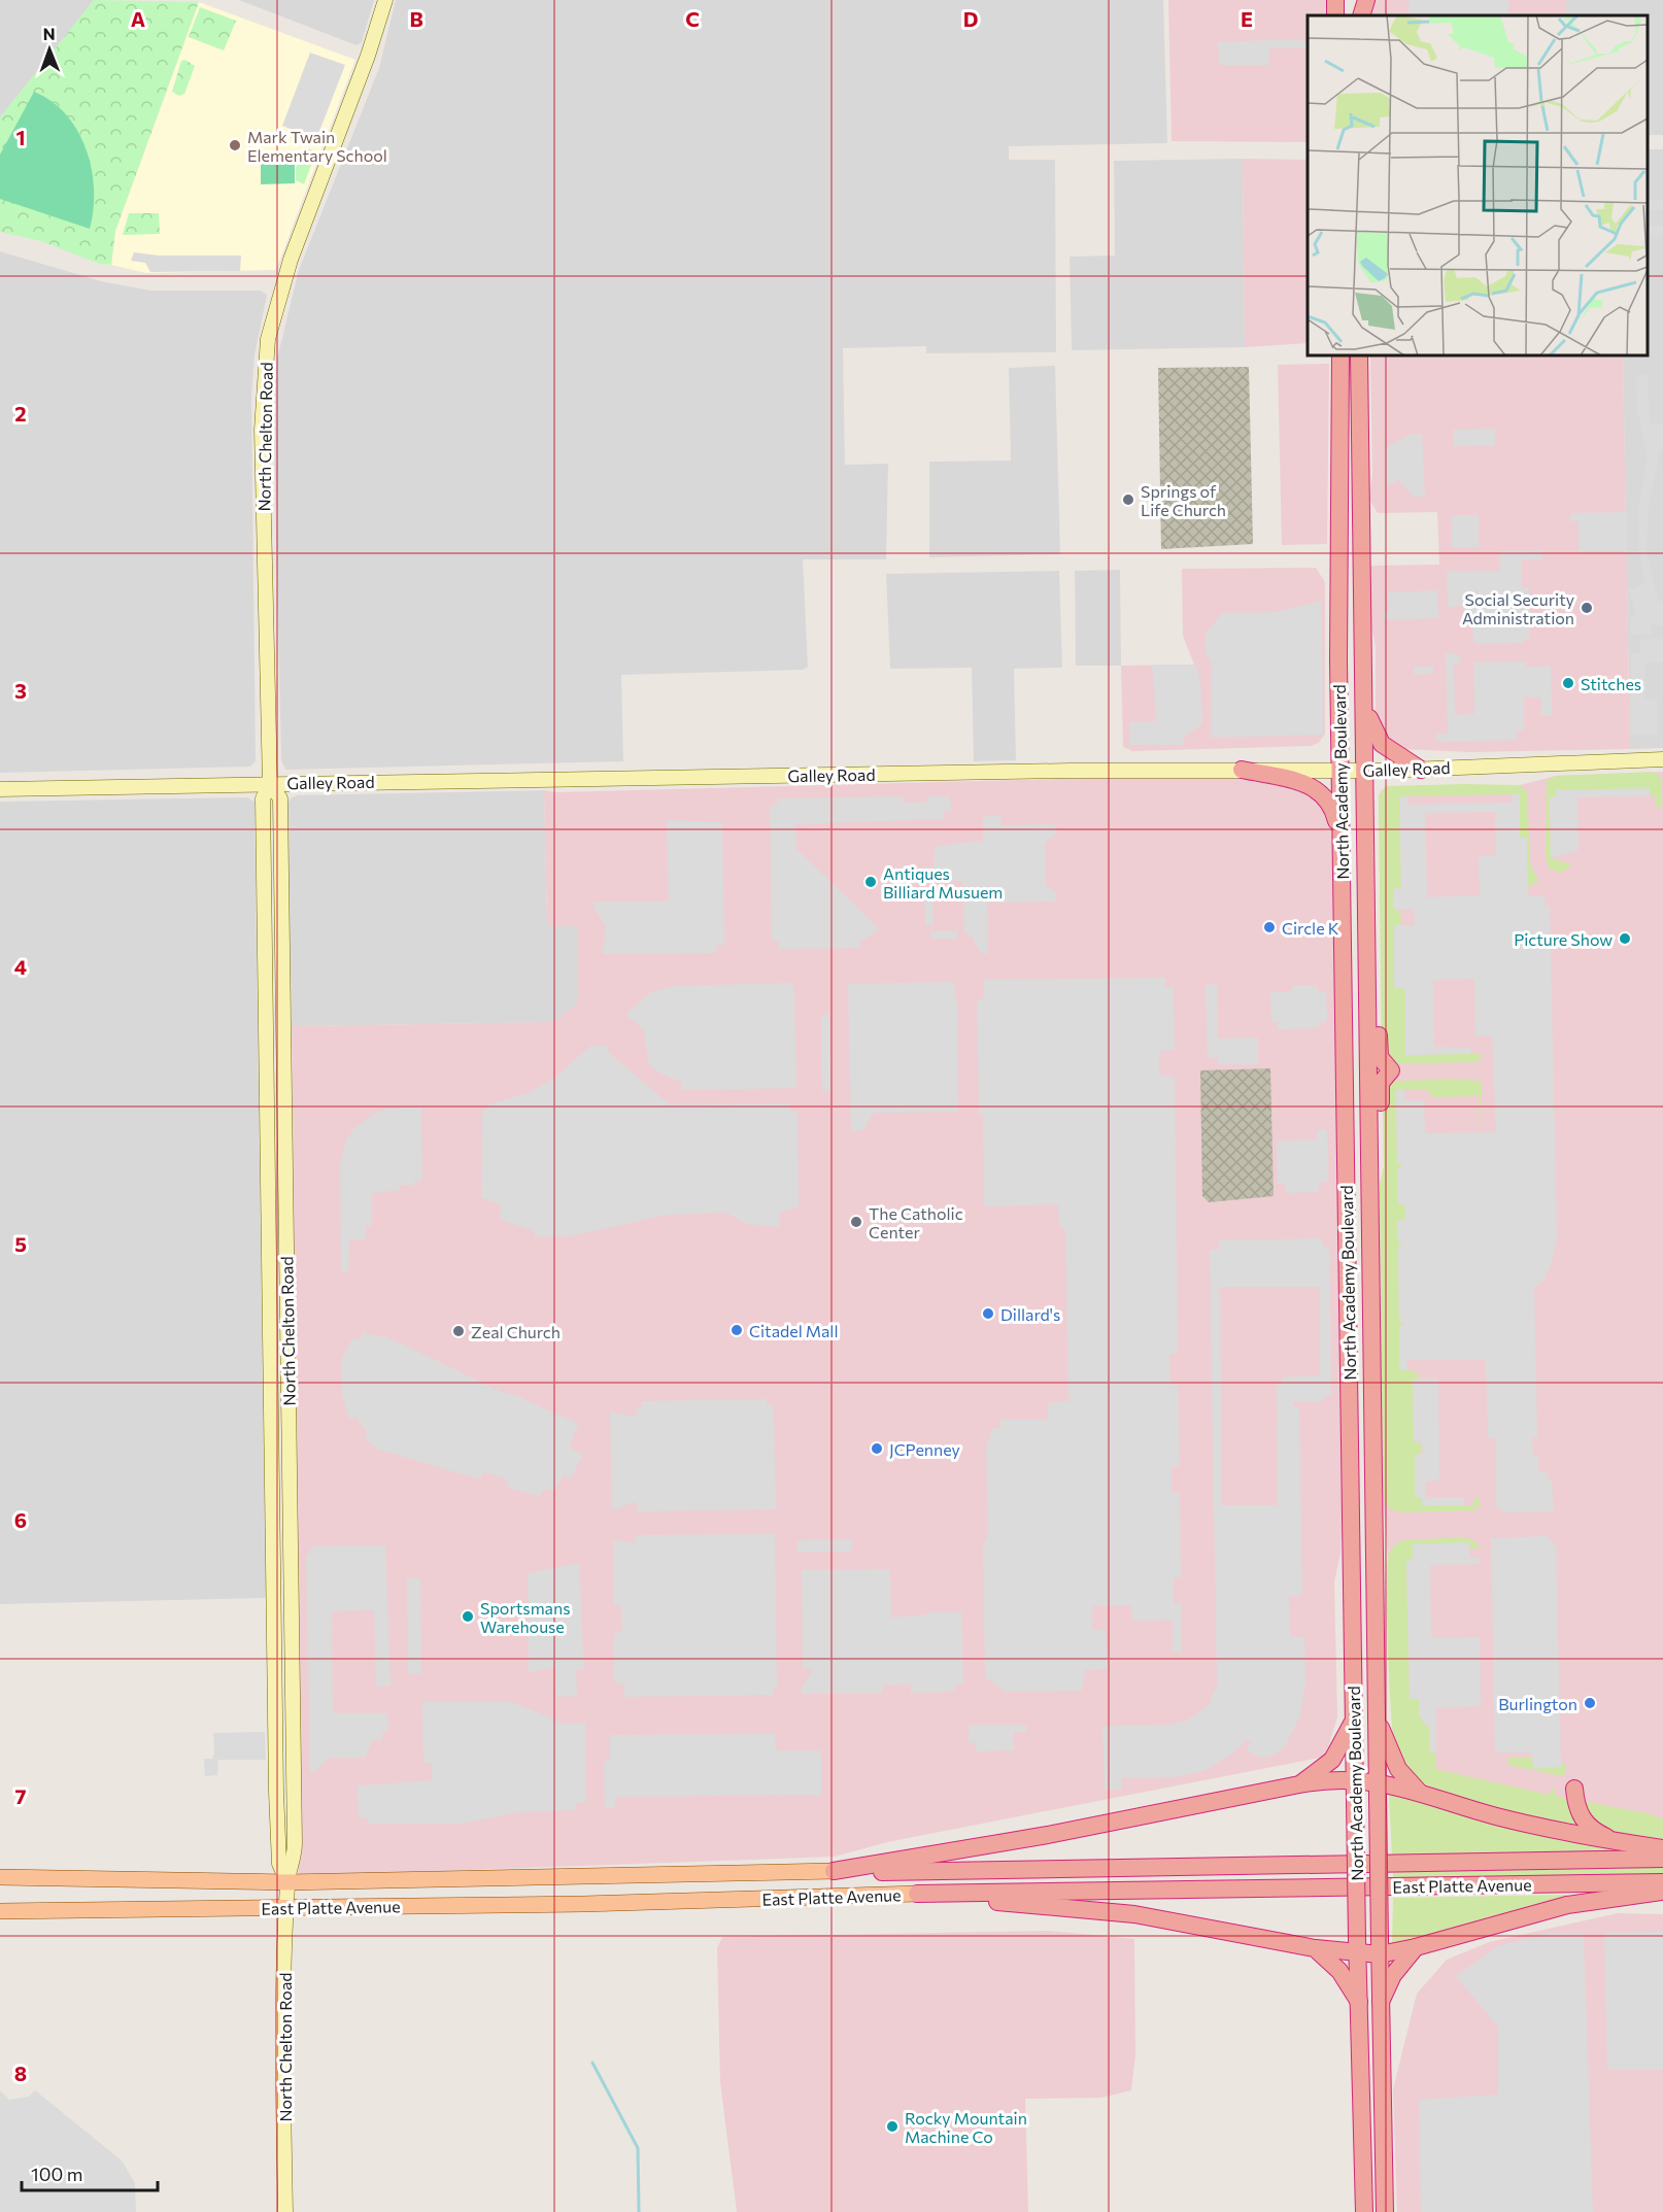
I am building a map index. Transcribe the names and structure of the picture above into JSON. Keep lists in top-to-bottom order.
{
  "streets": {
    "highway": ["North Academy Boulevard", "East Platte Avenue"],
    "main road": ["North Chelton Road", "Galley Road"]
  },
  "crossings": [
    ["North Chelton Road", "Galley Road"],
    ["North Chelton Road", "East Platte Avenue"],
    ["Galley Road", "North Academy Boulevard"]
  ],
  "places": [
    "Mark Twain Elementary School",
    "Springs of Life Church",
    "Social Security Administration",
    "Stitches",
    "Antiques Billiard Musuem",
    "Circle K",
    "Picture Show",
    "The Catholic Center",
    "Dillard's",
    "Citadel Mall",
    "Zeal Church",
    "JCPenney",
    "Sportsmans Warehouse",
    "Burlington",
    "Rocky Mountain Machine Co"
  ],
  "scale_bar": "100 m",
  "north": "top",
  "grid": {
    "columns": [
      "A",
      "B",
      "C",
      "D",
      "E"
    ],
    "rows": [
      "1",
      "2",
      "3",
      "4",
      "5",
      "6",
      "7",
      "8"
    ]
  }
}
